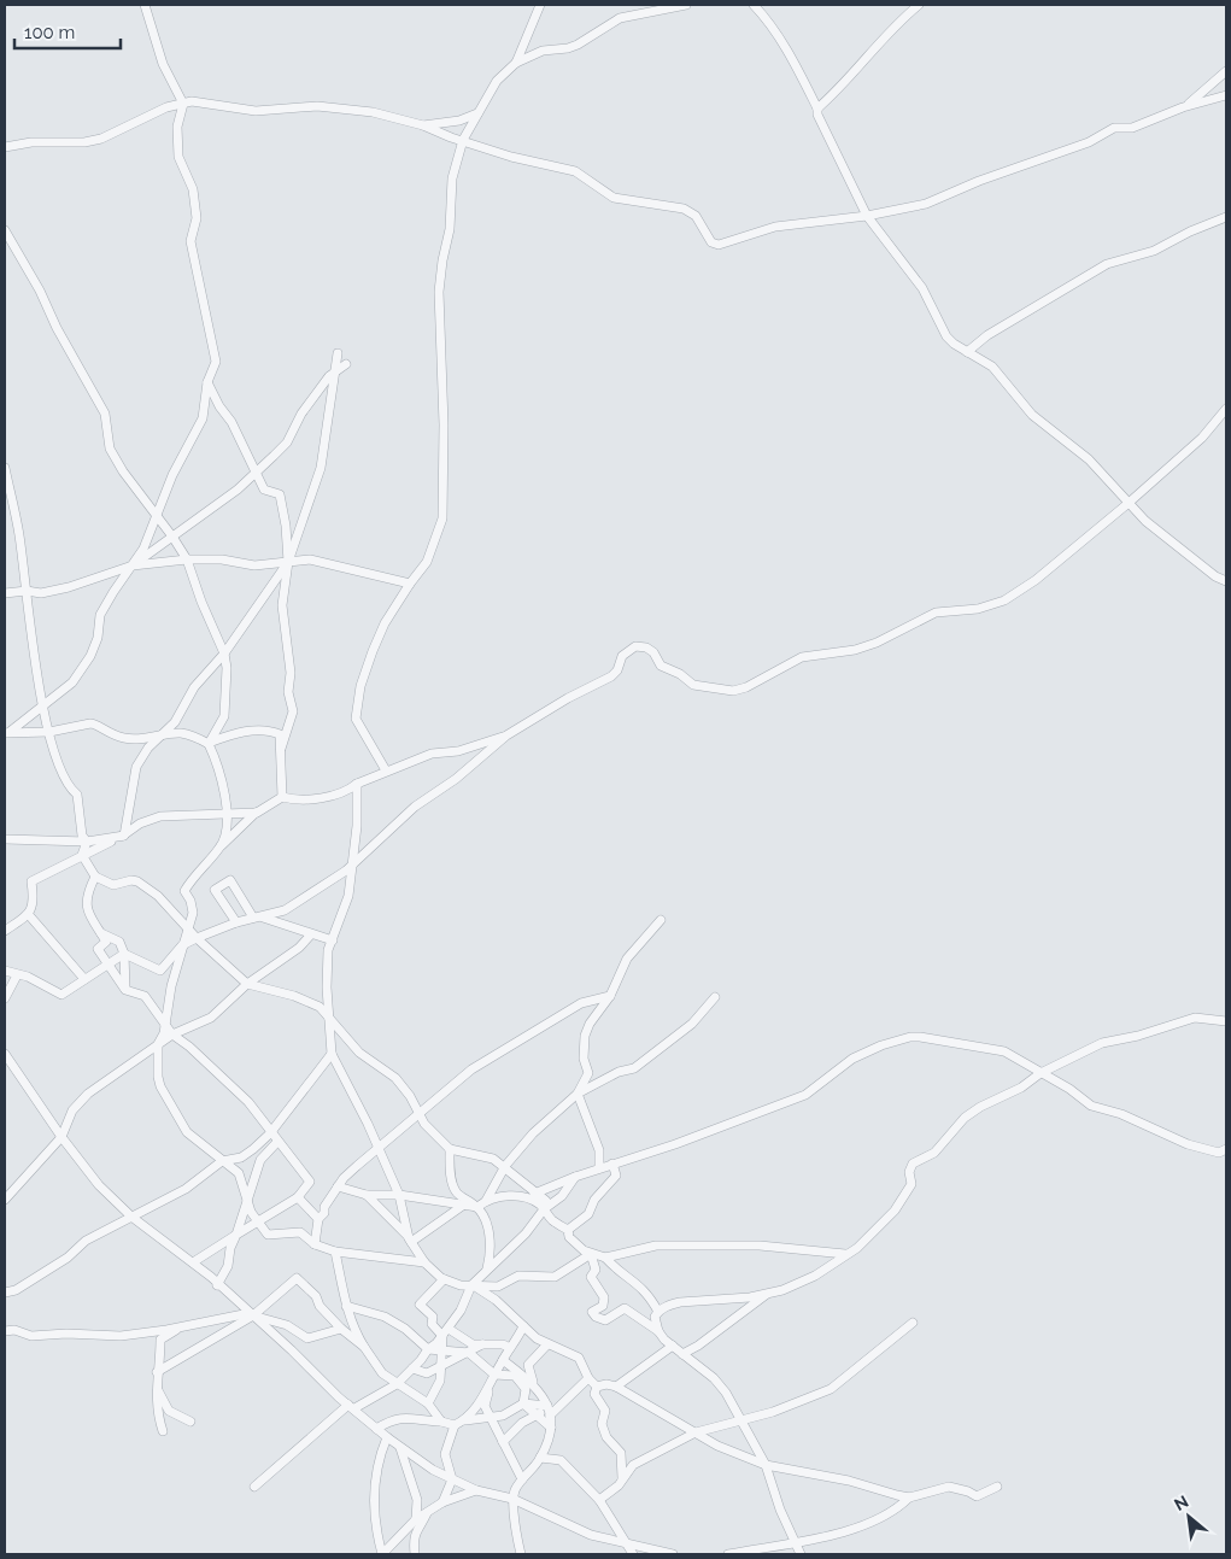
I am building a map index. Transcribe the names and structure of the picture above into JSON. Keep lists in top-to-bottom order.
{
  "scale_bar": "100 m",
  "north": "top left"
}
